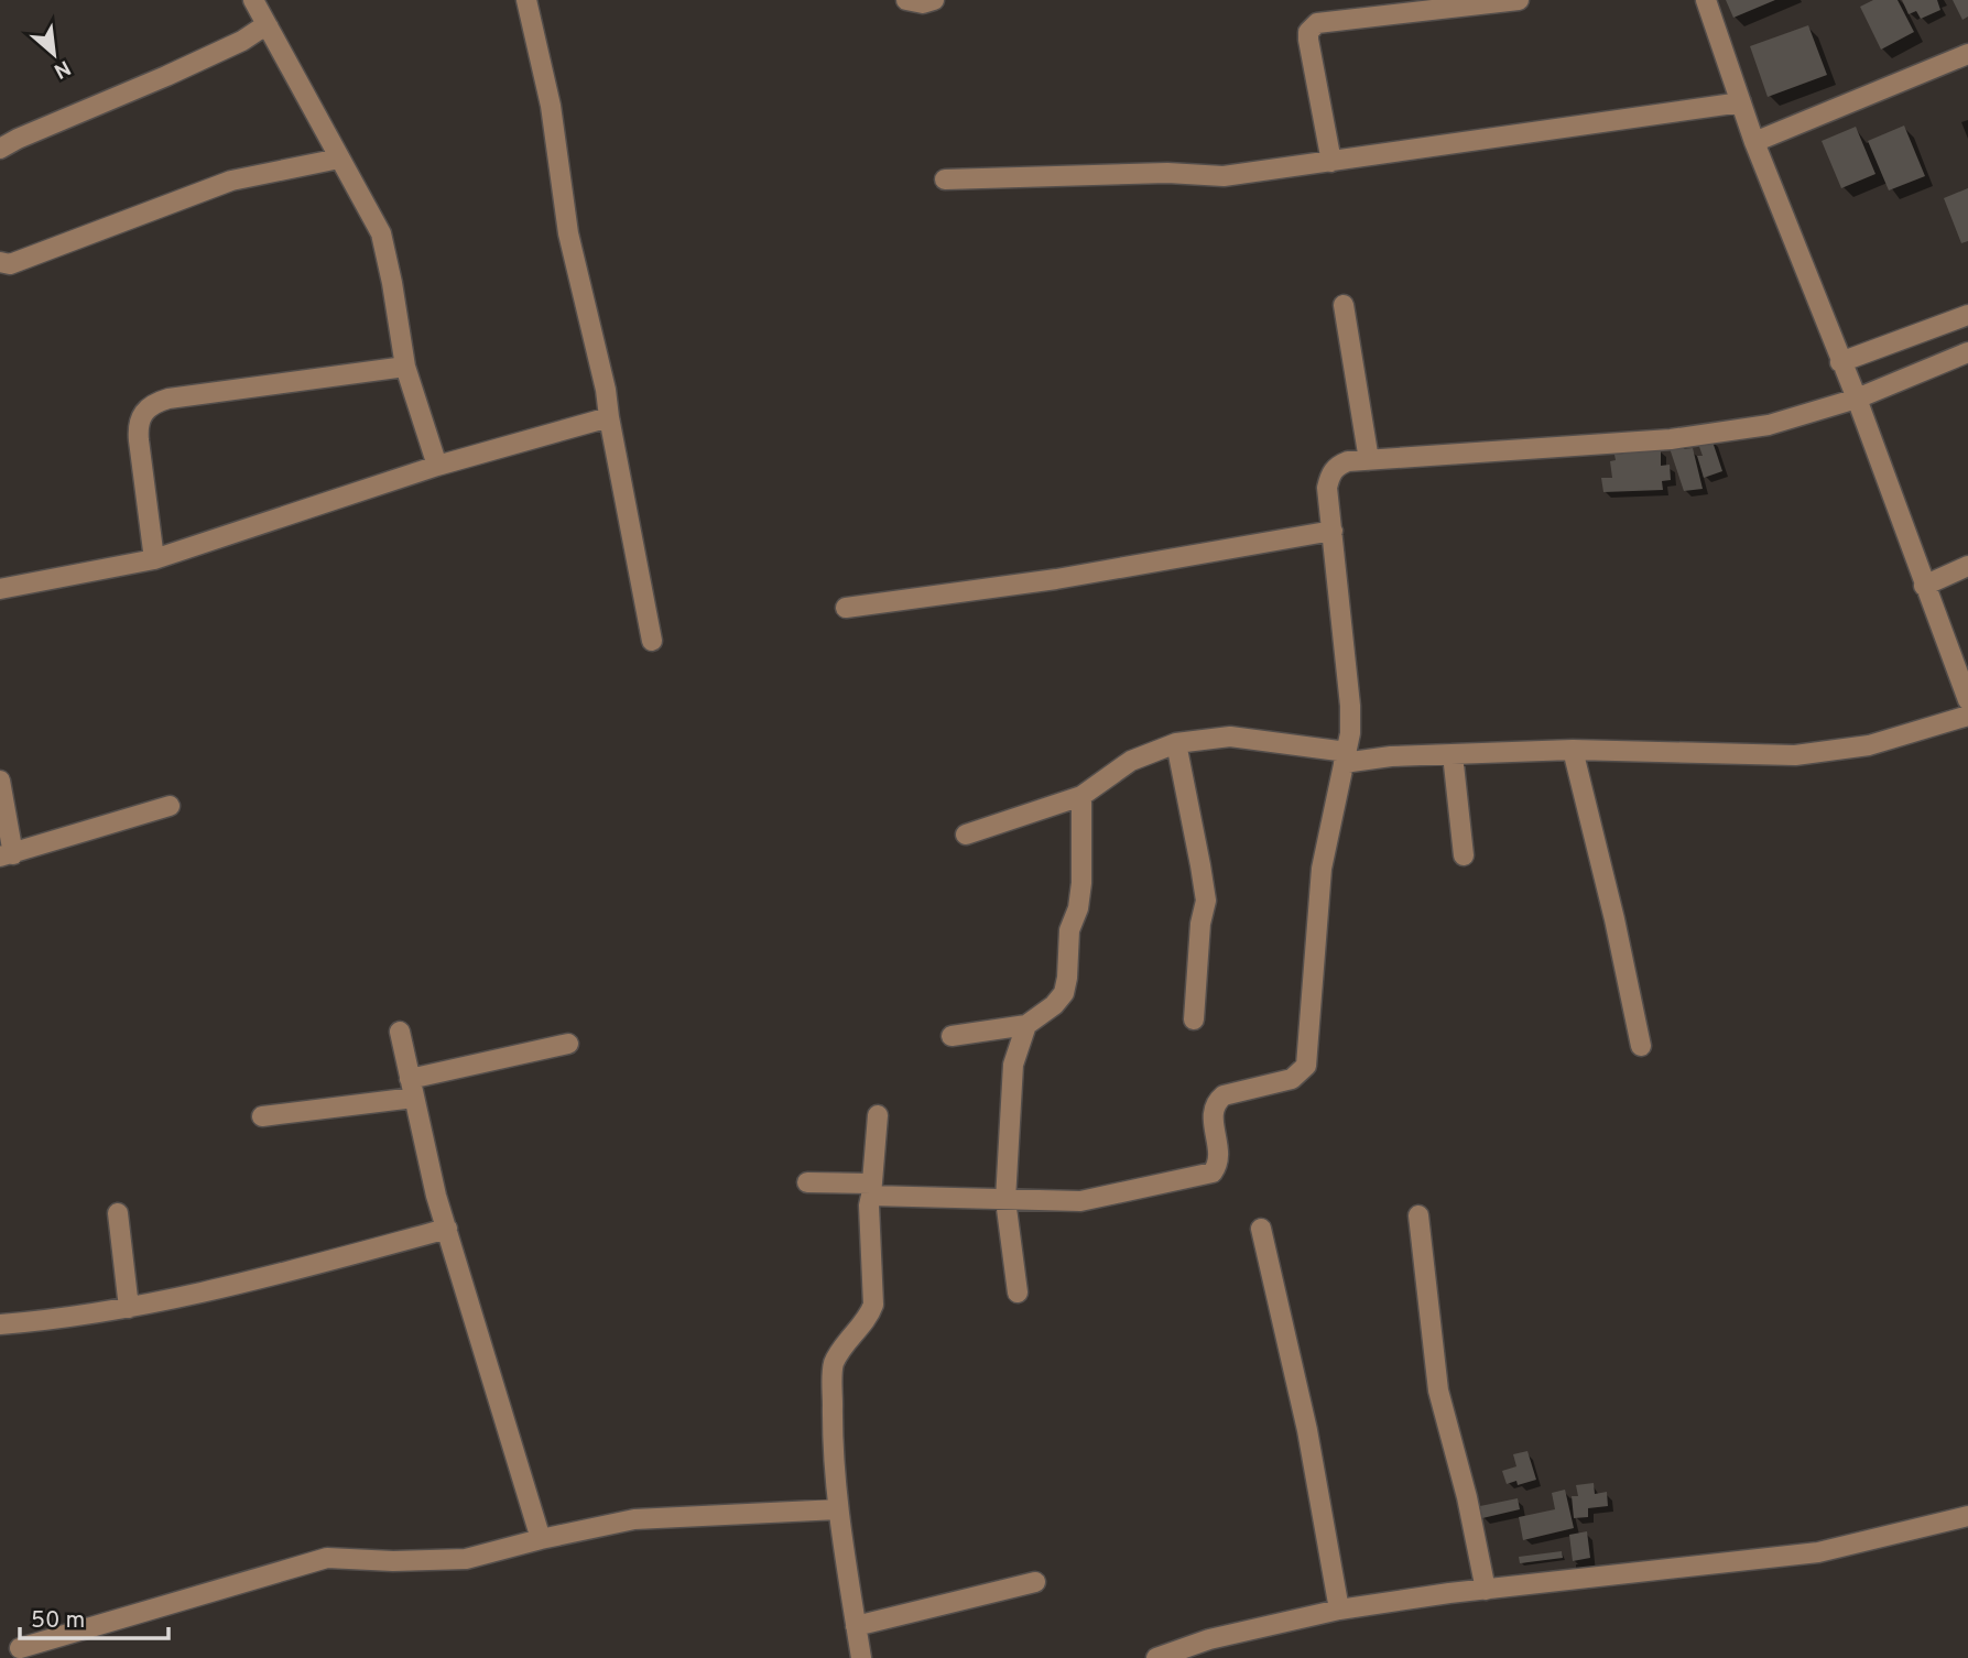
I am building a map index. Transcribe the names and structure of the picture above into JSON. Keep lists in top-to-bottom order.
{
  "scale_bar": "50 m",
  "north": "bottom right"
}
